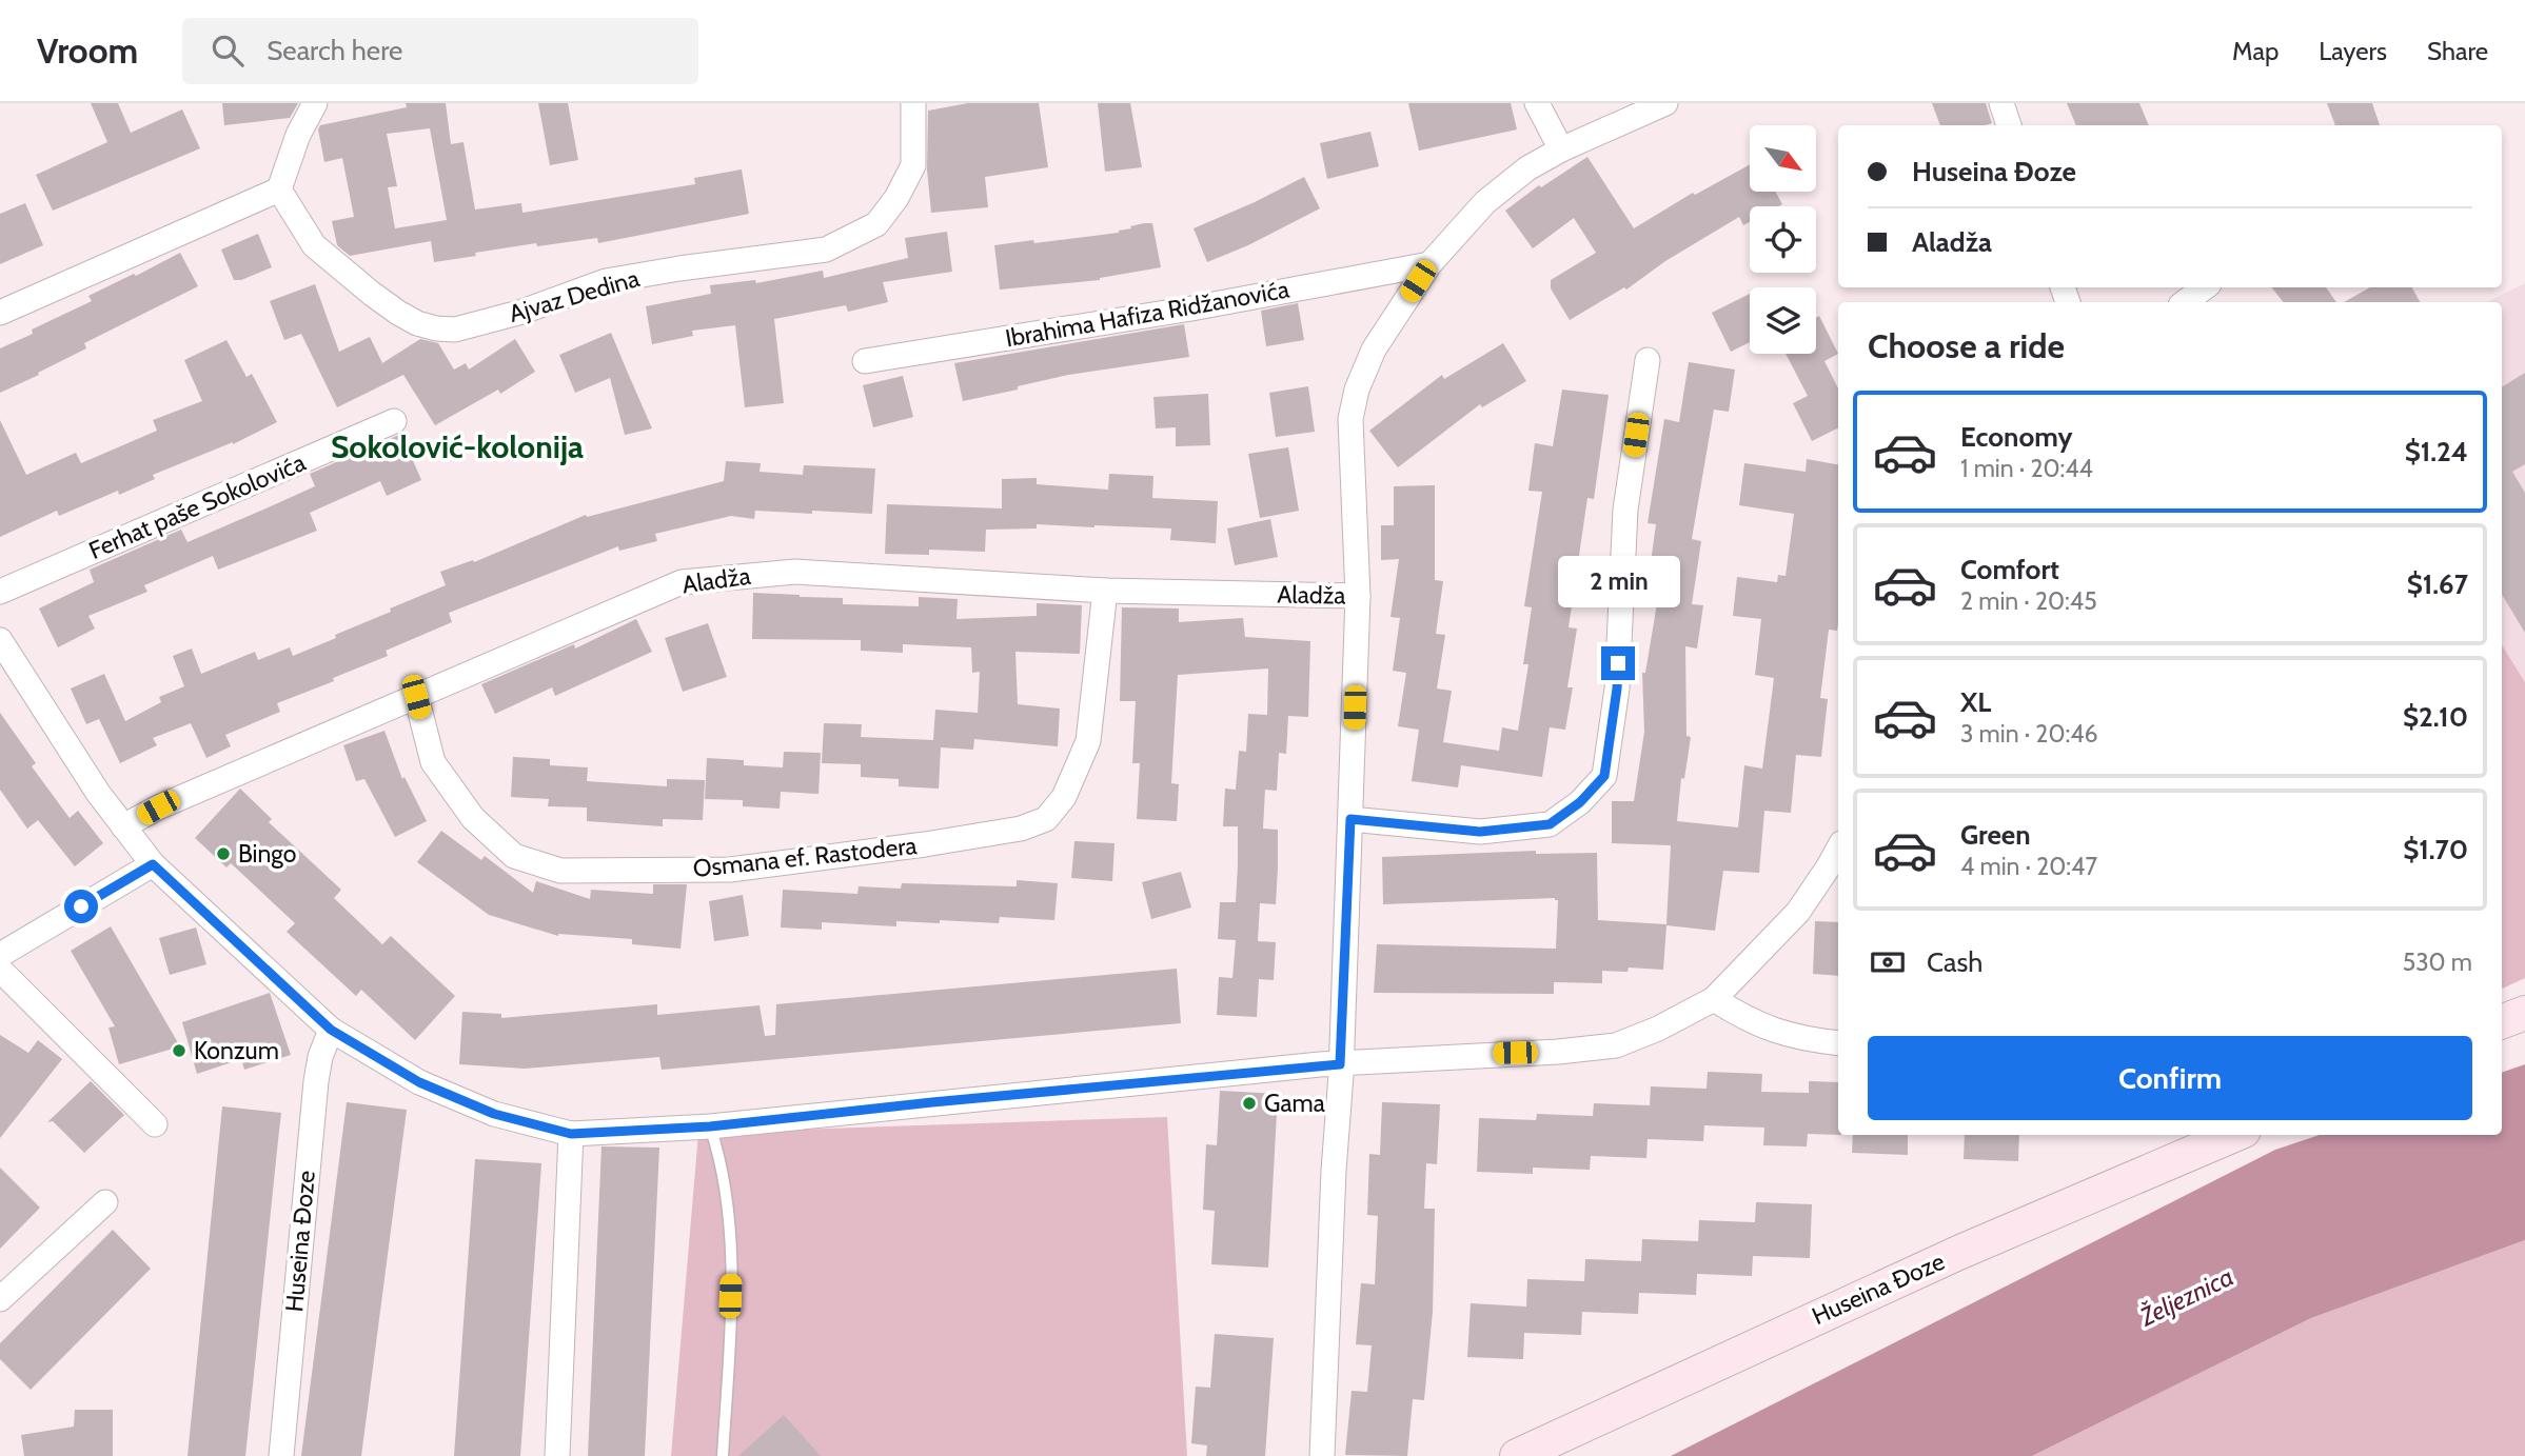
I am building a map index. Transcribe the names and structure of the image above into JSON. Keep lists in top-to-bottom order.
{
  "streets": {
    "street": [
      "Ajvaz Dedina",
      "Ibrahima Hafiza Ridžanovića",
      "Ferhat paše Sokolovića",
      "Aladža",
      "Osmana ef. Rastodera",
      "Huseina Đoze"
    ]
  },
  "crossings": [
    ["Aladža", "Osmana ef. Rastodera"]
  ],
  "districts": ["Sokolović-kolonija"],
  "water": ["Željeznica"],
  "places": ["Bingo", "Konzum", "Gama"],
  "north": "bottom right",
  "page": {
    "header": "Vroom",
    "search": "Search here",
    "nav": ["Map", "Layers", "Share"],
    "banner": ["Huseina Đoze", "Aladža"],
    "heading": "Choose a ride",
    "list": [
      {
        "name": "Economy",
        "note": "1 min · 20:44",
        "value": "$1.24"
      },
      {
        "name": "Comfort",
        "note": "2 min · 20:45",
        "value": "$1.67"
      },
      {
        "name": "XL",
        "note": "3 min · 20:46",
        "value": "$2.10"
      },
      {
        "name": "Green",
        "note": "4 min · 20:47",
        "value": "$1.70"
      }
    ],
    "bubble": "2 min",
    "pay": ["Cash", "530 m"],
    "buttons": "Confirm"
  }
}
